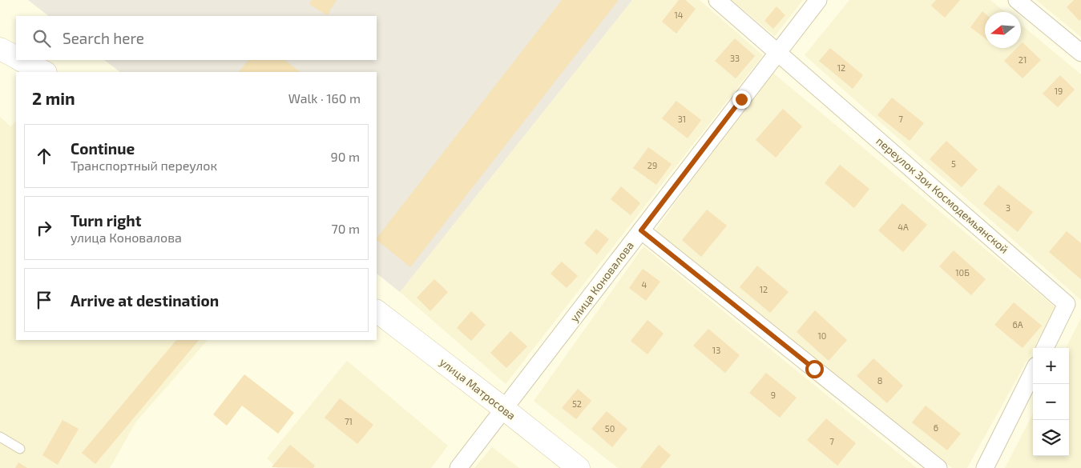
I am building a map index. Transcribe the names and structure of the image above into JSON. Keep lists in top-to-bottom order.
{
  "streets": {
    "main road": ["улица Матросова"],
    "street": ["переулок Зои Космодемьянской", "улица Коновалова"]
  },
  "crossings": [
    ["переулок Зои Космодемьянской", "улица Коновалова"],
    ["улица Коновалова", "улица Матросова"]
  ],
  "house_numbers": [
    "14",
    "33",
    "21",
    "12",
    "19",
    "31",
    "7",
    "5",
    "29",
    "3",
    "4А",
    "10Б",
    "4",
    "12",
    "6А",
    "10",
    "13",
    "8",
    "9",
    "52",
    "71",
    "6",
    "50",
    "7"
  ],
  "north": "left",
  "page": {
    "search": "Search here",
    "heading": ["2 min", "Walk · 160 m"],
    "list": [
      ["Continue", "Транспортный переулок", "90 m"],
      ["Turn right", "улица Коновалова", "70 m"],
      "Arrive at destination"
    ],
    "map_buttons": ["+", "−"]
  }
}
